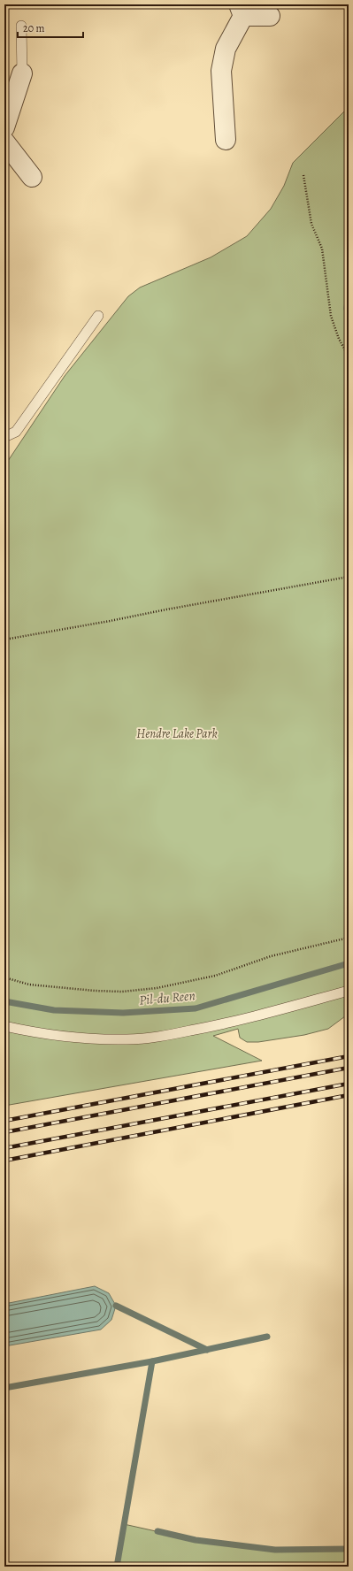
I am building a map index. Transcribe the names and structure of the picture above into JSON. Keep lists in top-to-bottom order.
{
  "water": ["Pil-du Reen"],
  "parks": ["Hendre Lake Park"],
  "scale_bar": "20 m"
}
